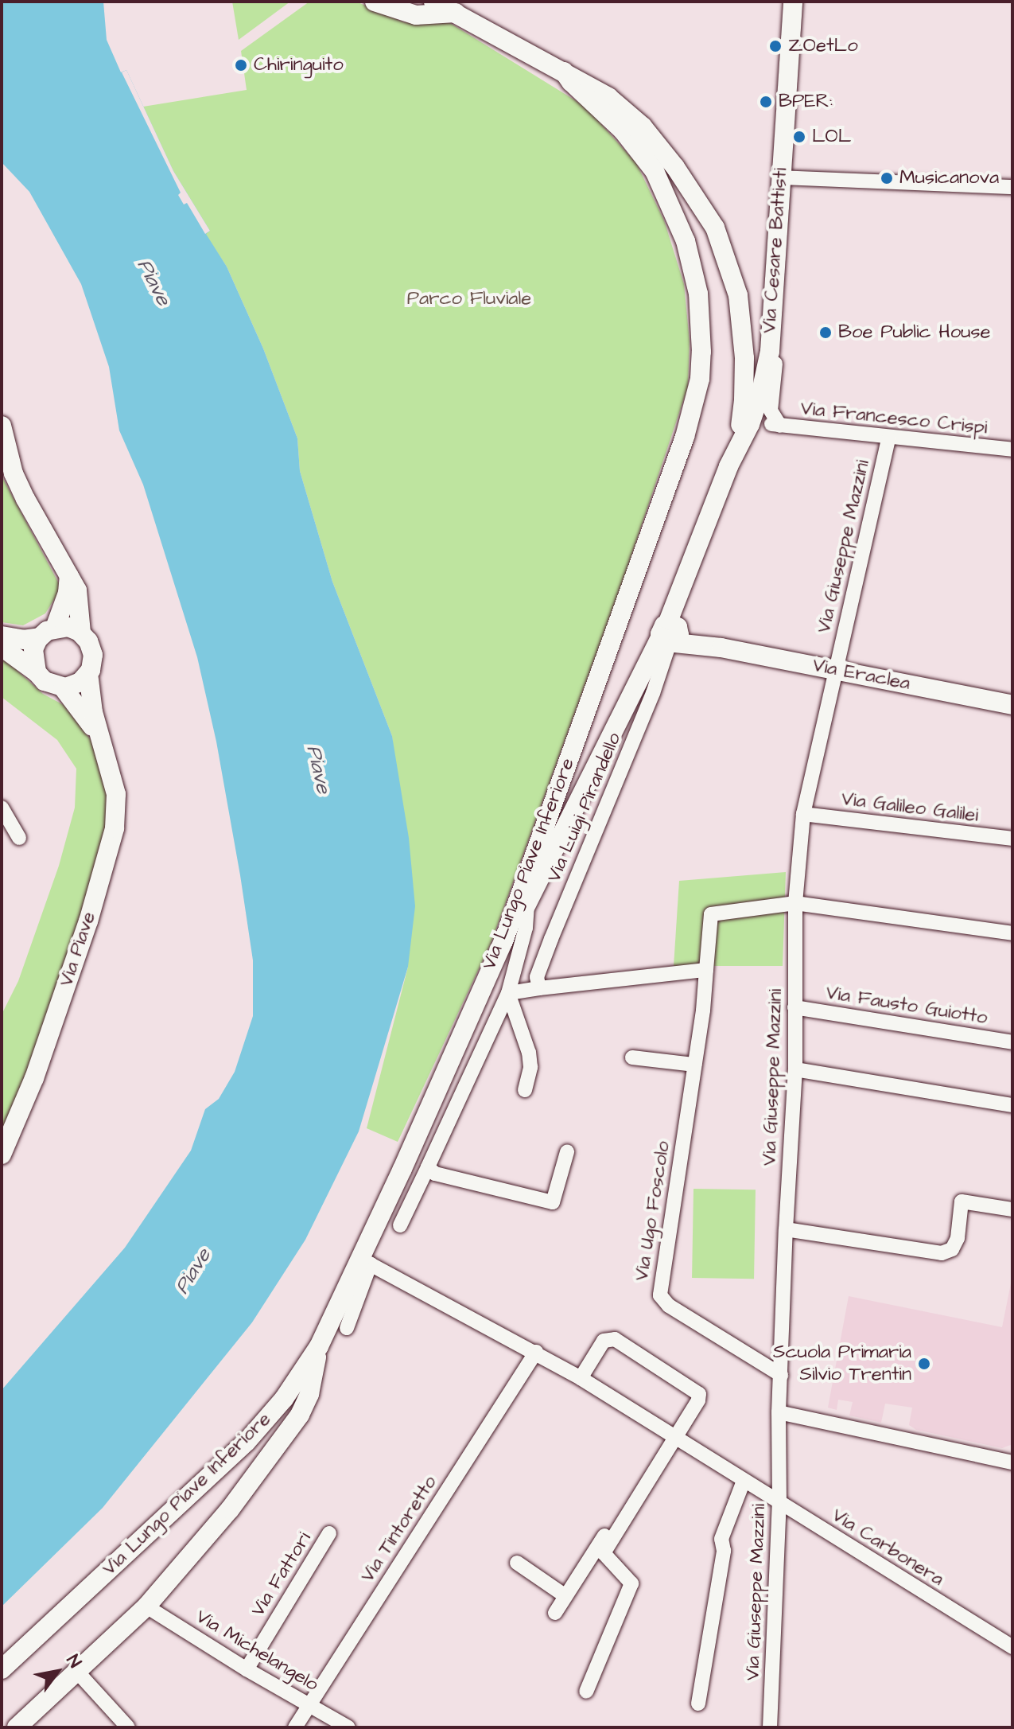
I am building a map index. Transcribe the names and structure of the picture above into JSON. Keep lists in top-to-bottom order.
{
  "streets": {
    "main road": [
      "Via Cesare Battisti",
      "Via Eraclea",
      "Via Lungo Piave Inferiore",
      "Via Piave"
    ],
    "street": [
      "Via Francesco Crispi",
      "Via Giuseppe Mazzini",
      "Via Luigi Pirandello",
      "Via Galileo Galilei",
      "Via Fausto Guiotto",
      "Via Ugo Foscolo",
      "Via Tintoretto",
      "Via Carbonera",
      "Via Fattori",
      "Via Michelangelo"
    ]
  },
  "crossings": [
    ["Via Cesare Battisti", "Via Francesco Crispi"],
    ["Via Cesare Battisti", "Via Eraclea"],
    ["Via Cesare Battisti", "Via Luigi Pirandello"],
    ["Via Cesare Battisti", "Via Lungo Piave Inferiore"],
    ["Via Francesco Crispi", "Via Giuseppe Mazzini"],
    ["Via Giuseppe Mazzini", "Via Eraclea"],
    ["Via Giuseppe Mazzini", "Via Galileo Galilei"],
    ["Via Giuseppe Mazzini", "Via Fausto Guiotto"],
    ["Via Giuseppe Mazzini", "Via Ugo Foscolo"],
    ["Via Giuseppe Mazzini", "Via Carbonera"],
    ["Via Eraclea", "Via Luigi Pirandello"],
    ["Via Lungo Piave Inferiore", "Via Carbonera"],
    ["Via Tintoretto", "Via Carbonera"],
    ["Via Tintoretto", "Via Michelangelo"],
    ["Via Fattori", "Via Michelangelo"]
  ],
  "water": ["Piave"],
  "parks": ["Parco Fluviale"],
  "places": [
    "ZOetLo",
    "Chiringuito",
    "BPER:",
    "LOL",
    "Musicanova",
    "Boe Public House",
    "Scuola Primaria Silvio Trentin"
  ],
  "north": "top right"
}
